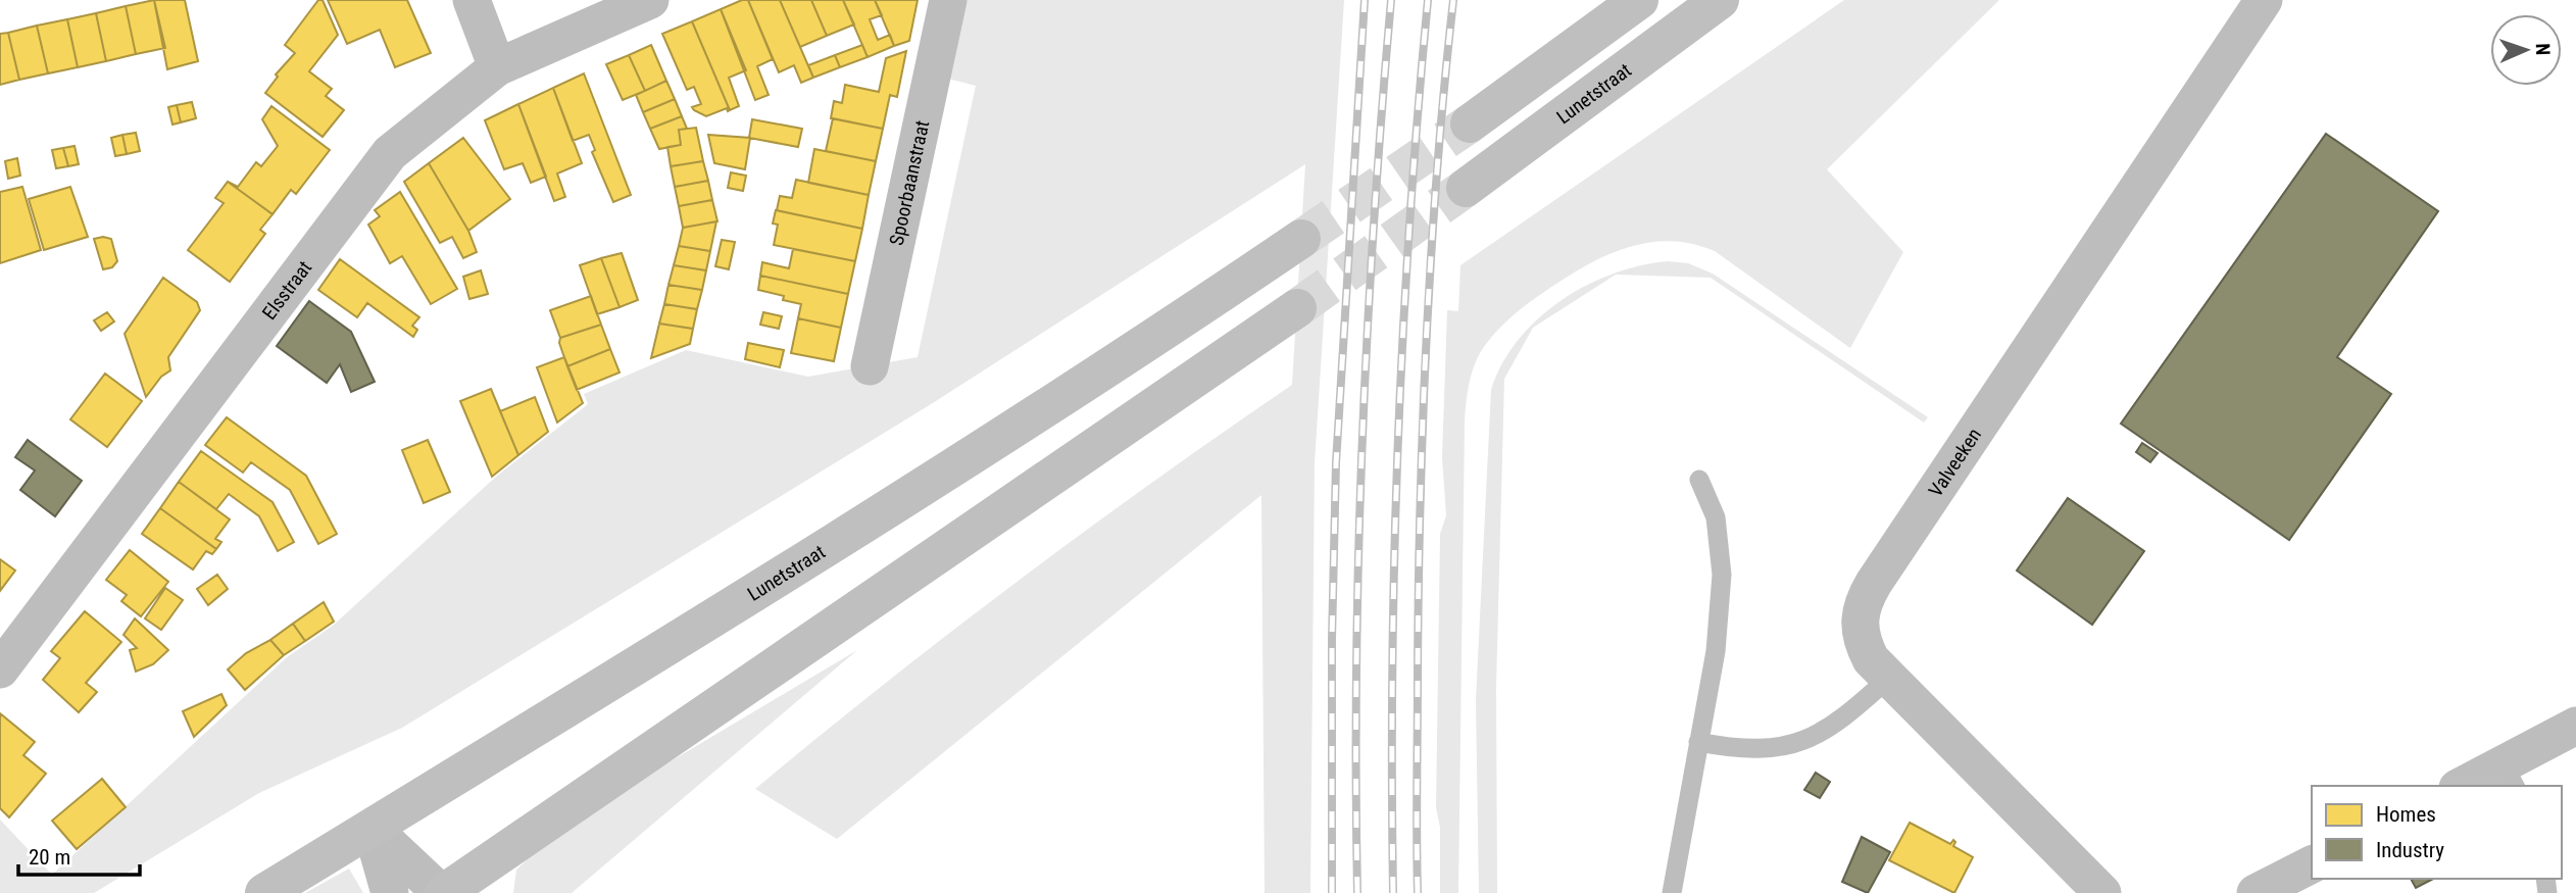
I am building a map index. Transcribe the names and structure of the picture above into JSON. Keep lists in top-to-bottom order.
{
  "streets": {
    "main road": ["Lunetstraat"],
    "street": ["Spoorbaanstraat", "Elsstraat", "Valveeken"]
  },
  "legend": ["Homes", "Industry"],
  "scale_bar": "20 m",
  "north": "right"
}
